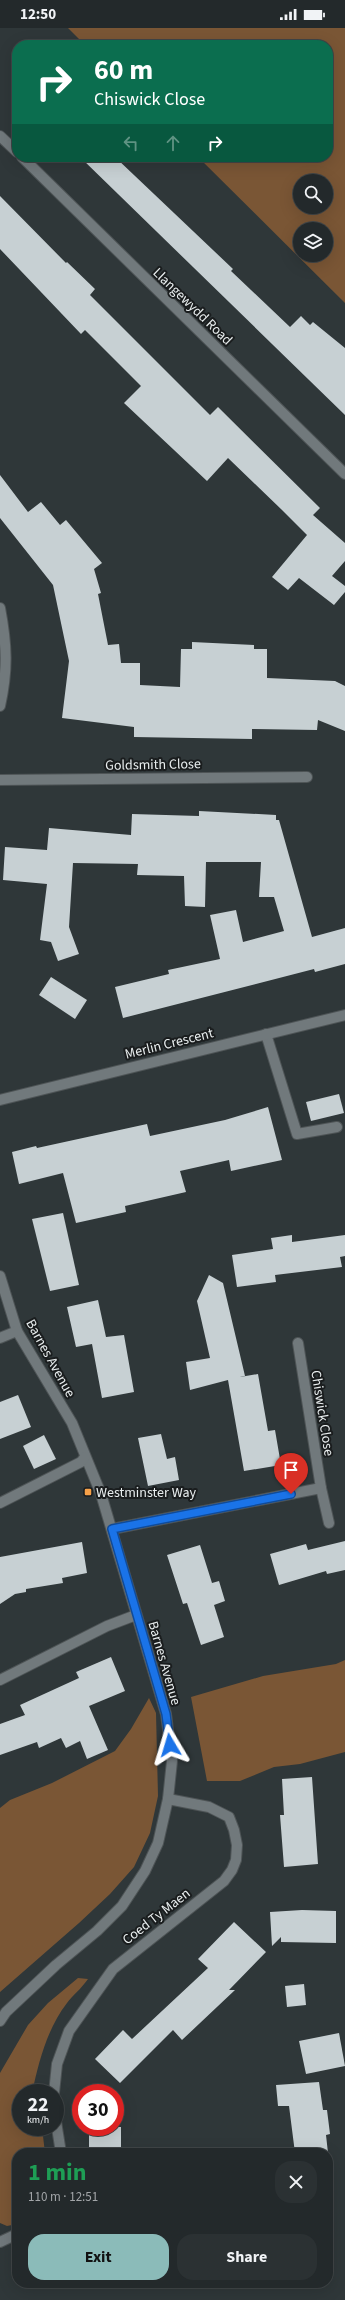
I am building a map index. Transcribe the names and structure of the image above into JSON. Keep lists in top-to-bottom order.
{
  "streets": {
    "street": [
      "Llangewydd Road",
      "Goldsmith Close",
      "Merlin Crescent",
      "Barnes Avenue",
      "Chiswick Close",
      "Coed Ty Maen"
    ]
  },
  "crossings": [
    ["Barnes Avenue", "Coed Ty Maen"]
  ],
  "places": {
    "transit": ["Westminster Way"]
  },
  "page": {
    "status": "12:50",
    "turn": ["60 m", "Chiswick Close"],
    "speed": "22 km/h",
    "limit": "30",
    "heading": ["1 min", "110 m · 12:51"],
    "buttons": ["Exit", "Share"]
  }
}
